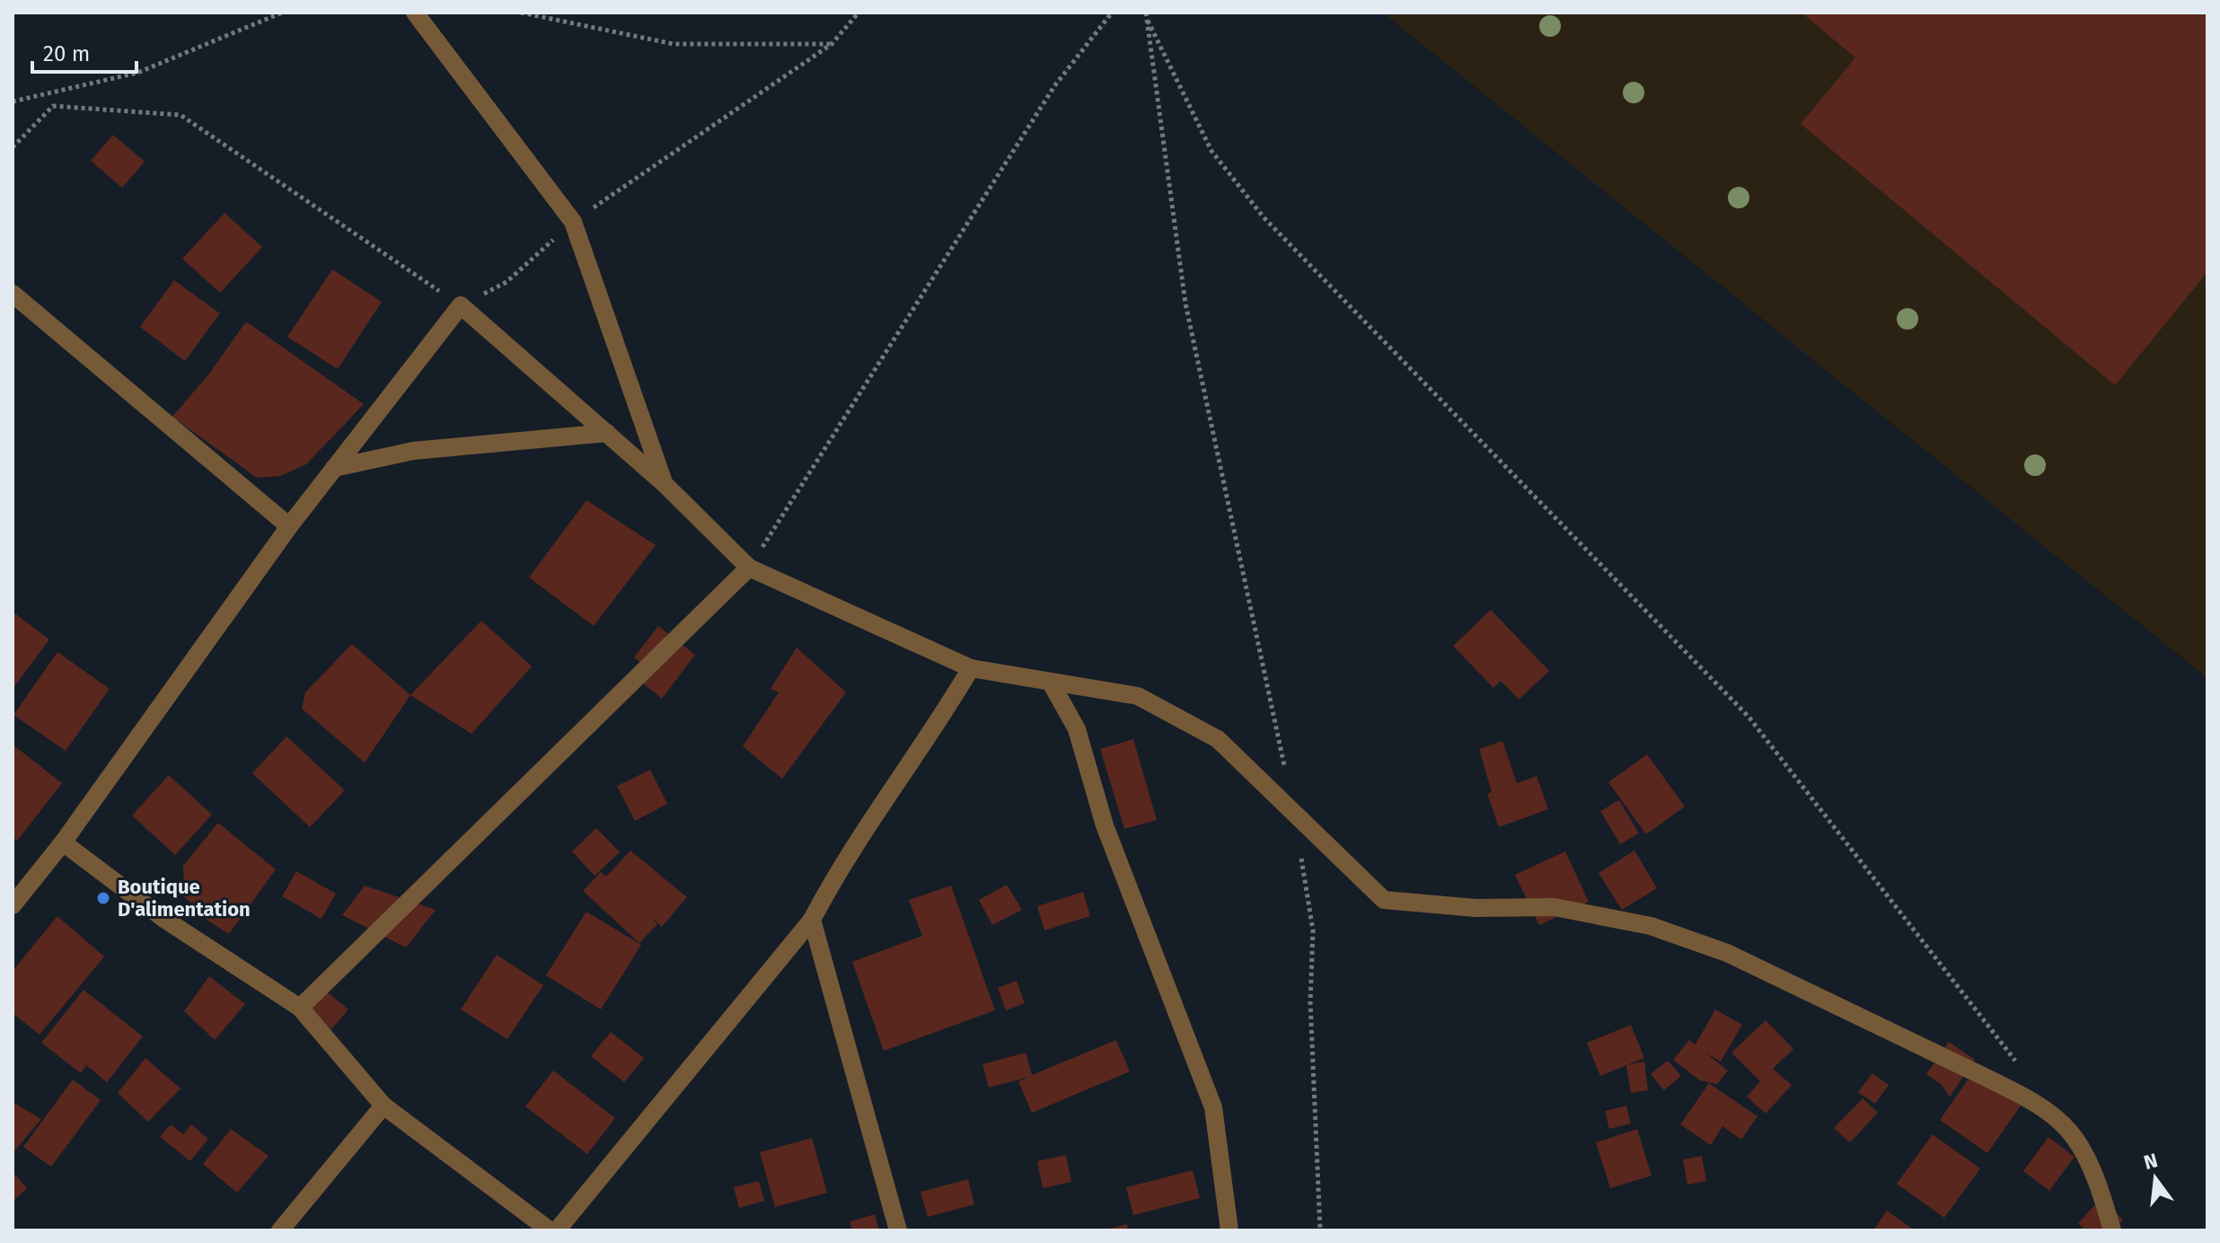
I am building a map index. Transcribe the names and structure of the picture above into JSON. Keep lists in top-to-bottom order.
{
  "places": ["Boutique D'alimentation"],
  "scale_bar": "20 m",
  "north": "top"
}
